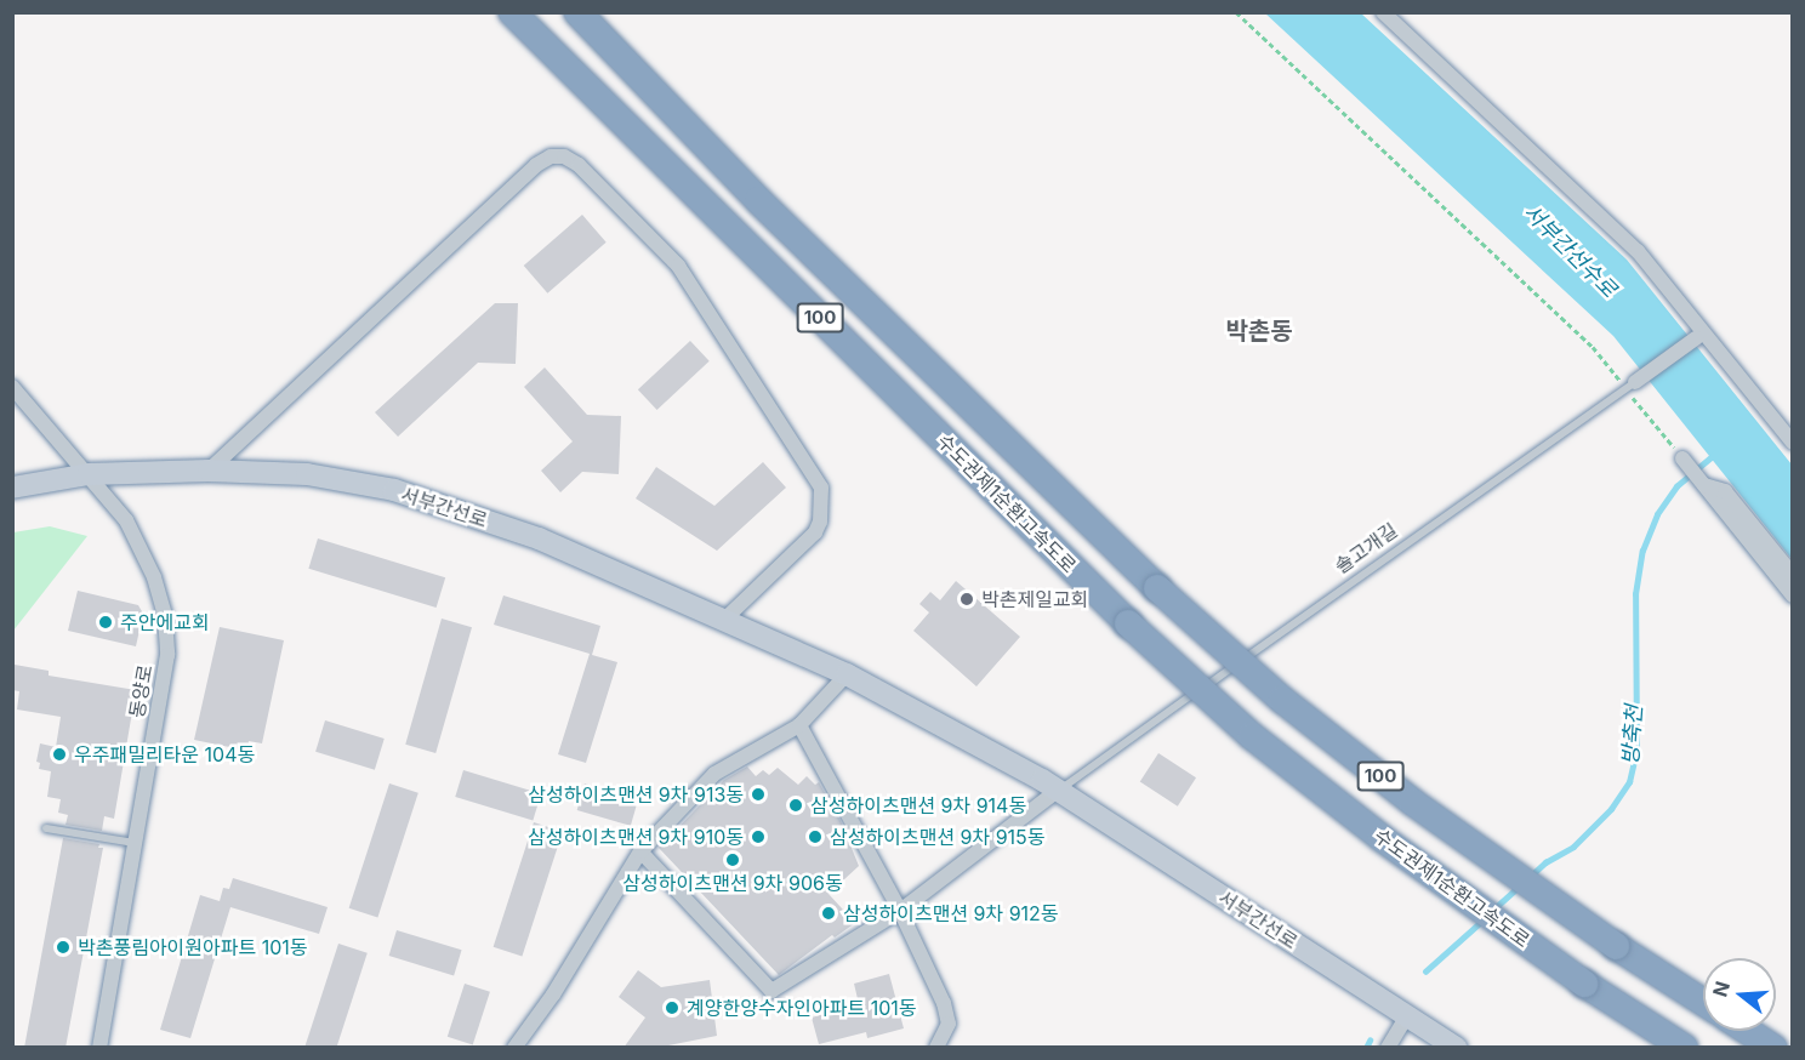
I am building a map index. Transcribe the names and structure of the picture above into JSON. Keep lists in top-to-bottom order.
{
  "streets": {
    "highway": ["100", "수도권제1순환고속도로"],
    "street": ["서부간선로", "솔고개길", "동양로"]
  },
  "crossings": [
    ["서부간선로", "솔고개길"],
    ["서부간선로", "동양로"]
  ],
  "districts": ["박촌동"],
  "water": ["서부간선수로", "방축천"],
  "places": [
    "박촌제일교회",
    "주안에교회",
    "우주패밀리타운 104동",
    "삼성하이츠맨션 9차 913동",
    "삼성하이츠맨션 9차 914동",
    "삼성하이츠맨션 9차 910동",
    "삼성하이츠맨션 9차 915동",
    "삼성하이츠맨션 9차 906동",
    "삼성하이츠맨션 9차 912동",
    "박촌풍림아이원아파트 101동",
    "계양한양수자인아파트 101동"
  ],
  "north": "left"
}
